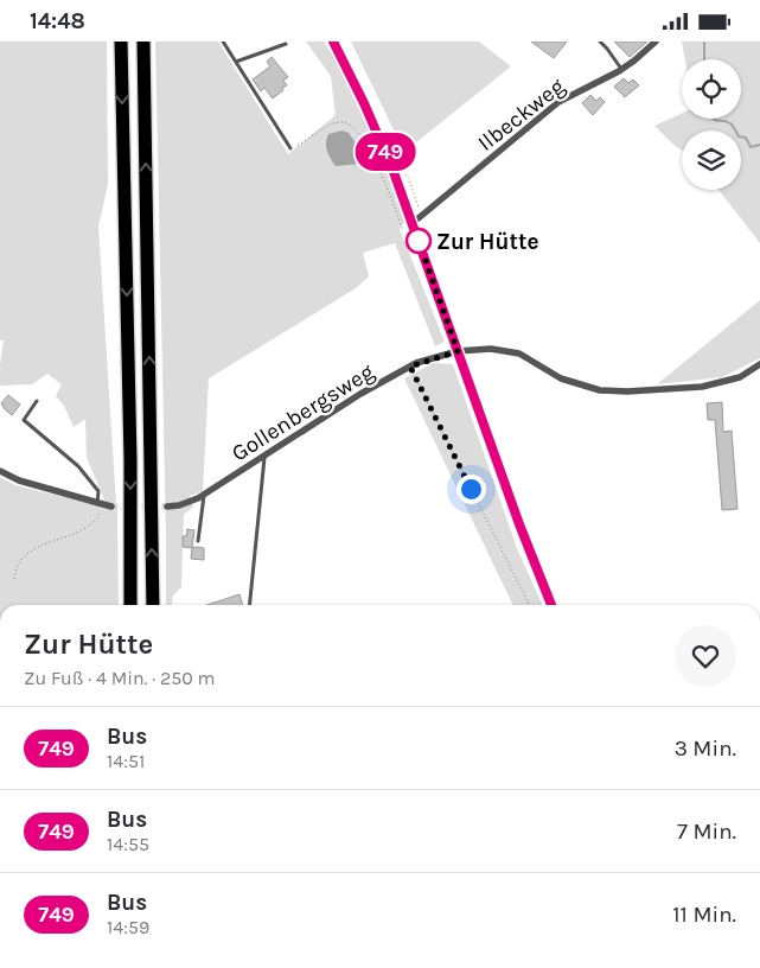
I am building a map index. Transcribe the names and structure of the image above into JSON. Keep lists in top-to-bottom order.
{
  "streets": {
    "street": ["Ilbeckweg", "Gollenbergsweg"]
  },
  "places": ["Zur Hütte"],
  "lines": ["bus line 749"],
  "page": {
    "status": "14:48",
    "on_map": "749",
    "heading": ["Zur Hütte", "Zu Fuß · 4 Min. · 250 m"],
    "list": [
      {
        "mark": "749",
        "name": "Bus",
        "note": "14:51",
        "value": "3 Min."
      },
      {
        "mark": "749",
        "name": "Bus",
        "note": "14:55",
        "value": "7 Min."
      },
      {
        "mark": "749",
        "name": "Bus",
        "note": "14:59",
        "value": "11 Min."
      }
    ]
  }
}
